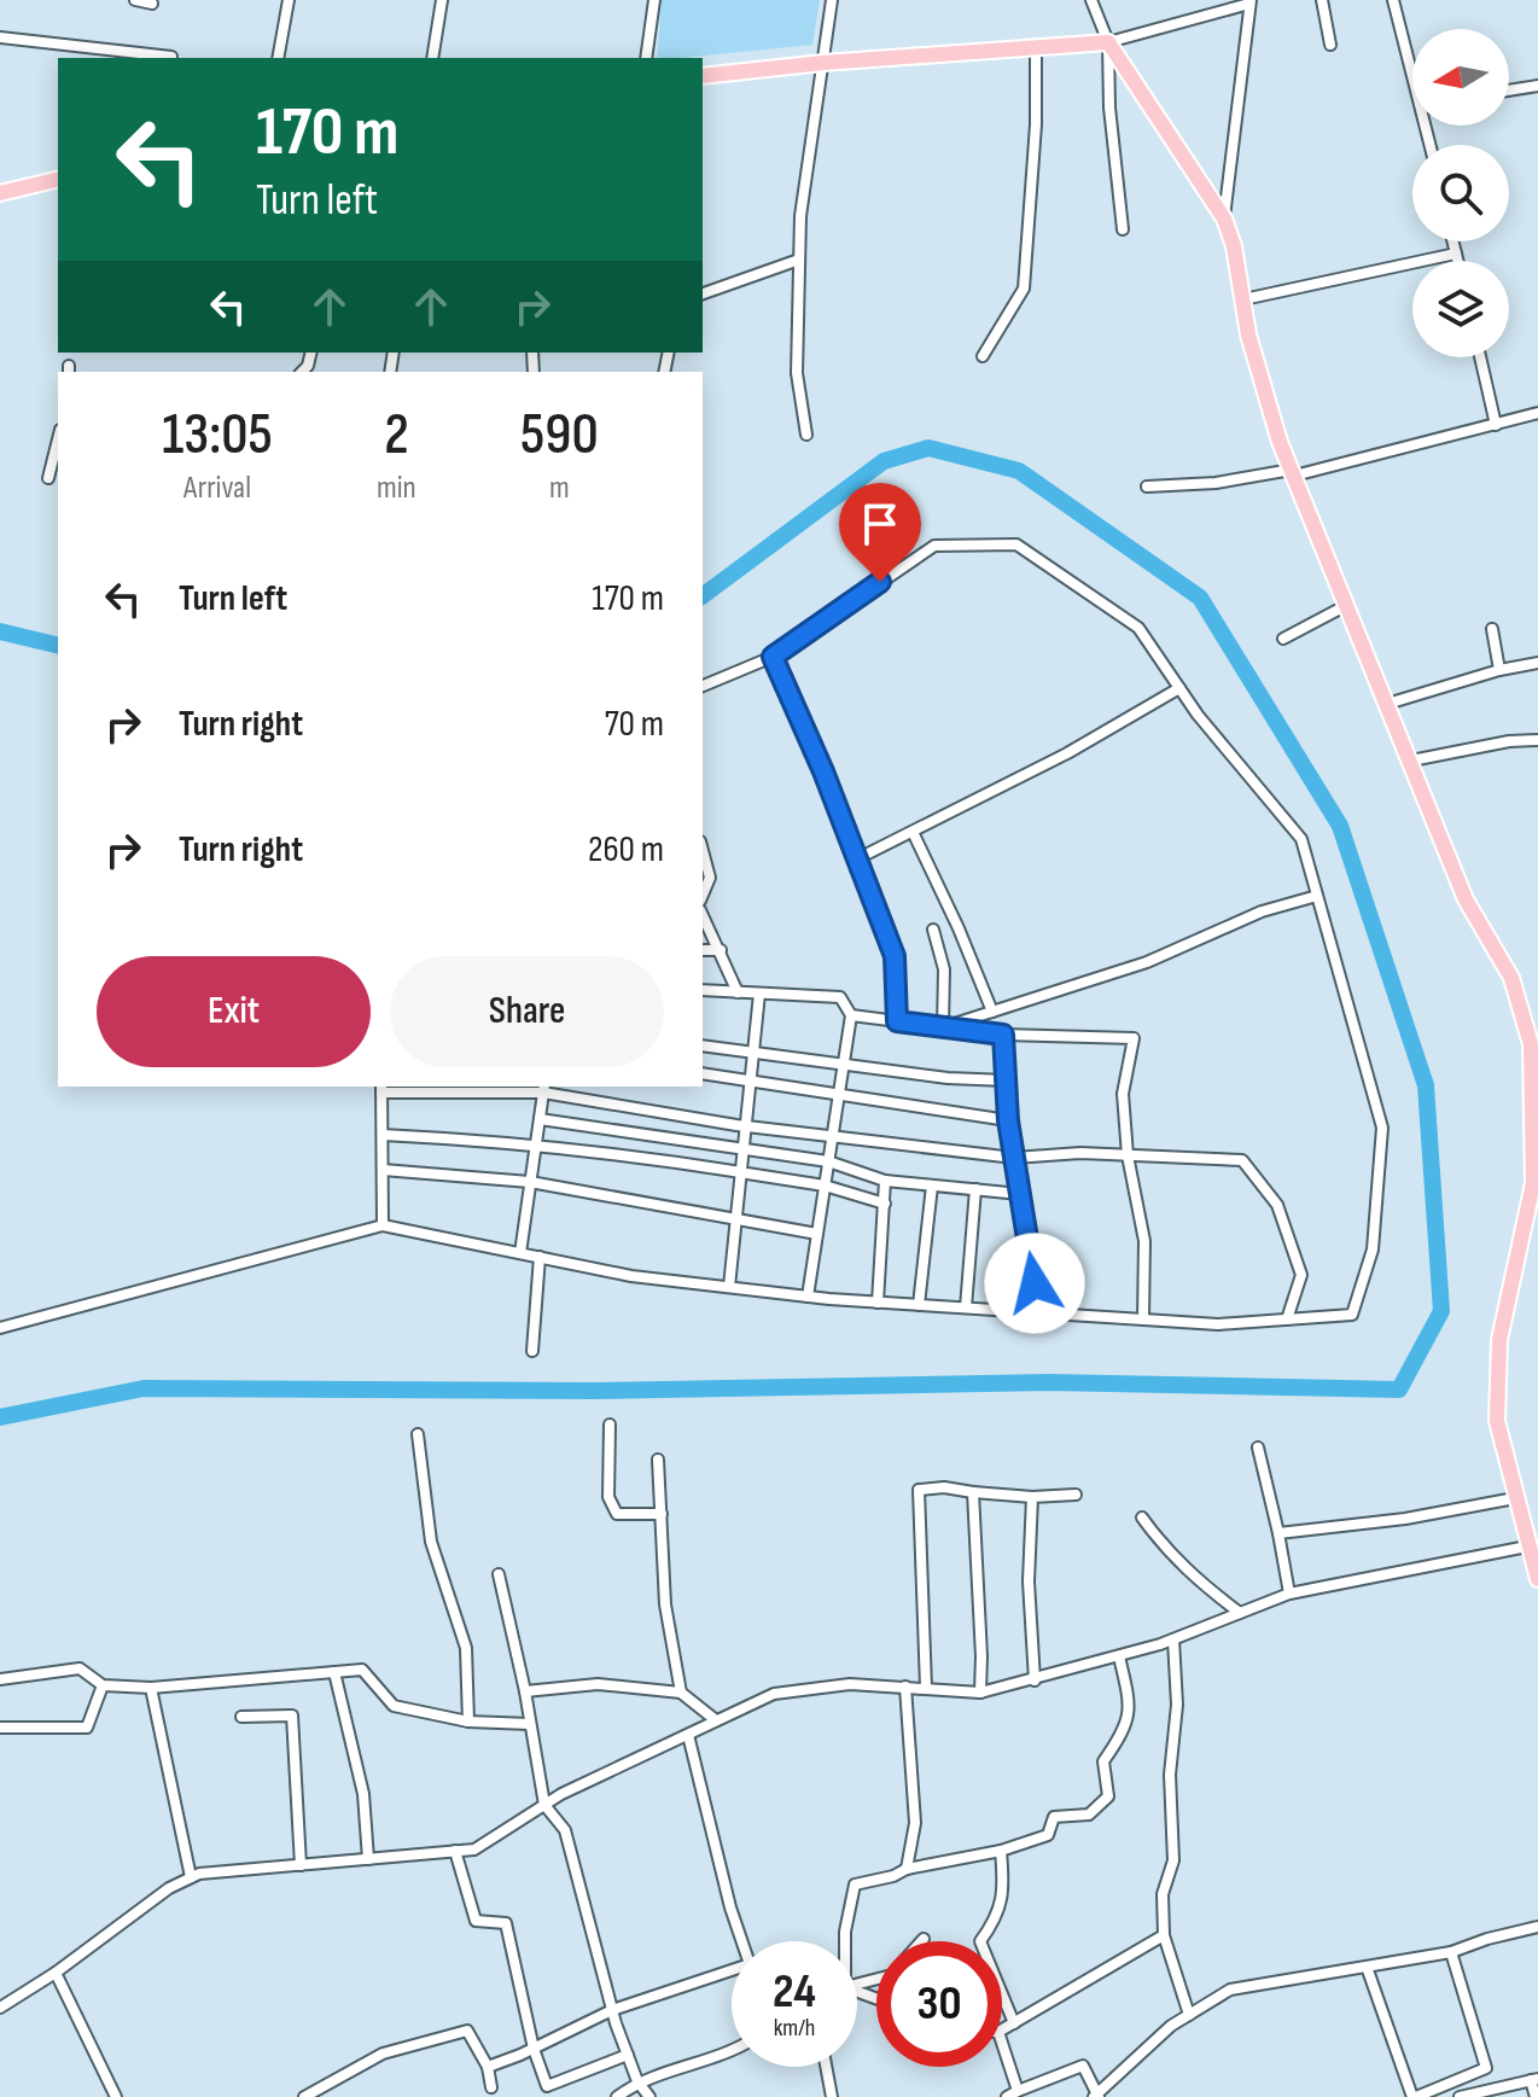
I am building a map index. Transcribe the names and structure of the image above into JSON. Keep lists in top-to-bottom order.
{
  "north": "left",
  "page": {
    "turn": ["170 m", "Turn left"],
    "eta": [
      "13:05",
      "Arrival",
      "2",
      "min",
      "590",
      "m"
    ],
    "list": [
      {
        "name": "Turn left",
        "value": "170 m"
      },
      {
        "name": "Turn right",
        "value": "70 m"
      },
      {
        "name": "Turn right",
        "value": "260 m"
      }
    ],
    "buttons": ["Exit", "Share"],
    "speed": "24 km/h",
    "limit": "30"
  }
}
